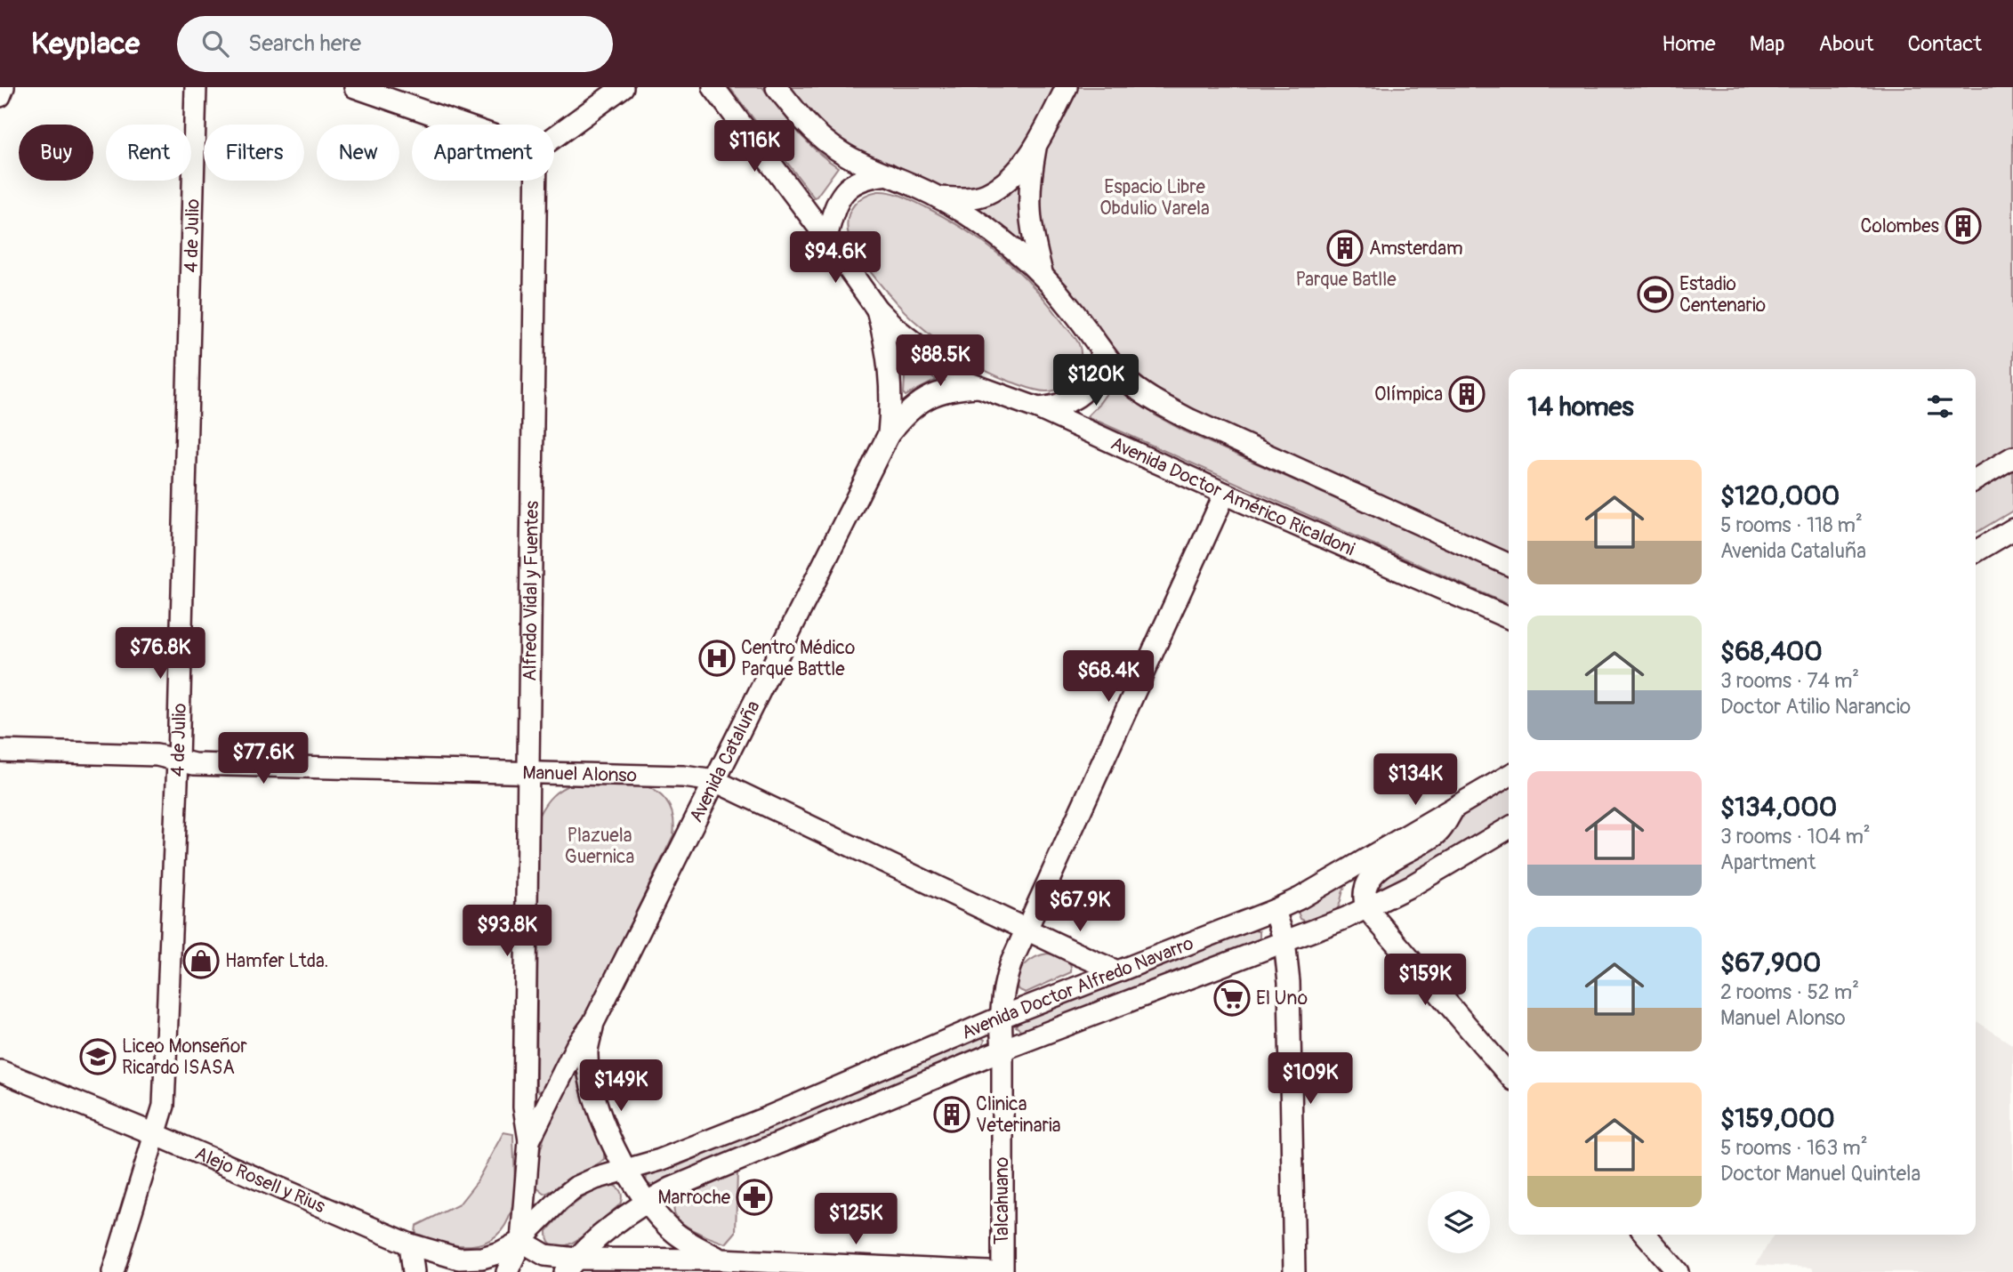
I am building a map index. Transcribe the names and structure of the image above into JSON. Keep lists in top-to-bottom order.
{
  "streets": {
    "street": [
      "4 de Julio",
      "Avenida Doctor Américo Ricaldoni",
      "Alfredo Vidal y Fuentes",
      "Avenida Cataluña",
      "Manuel Alonso",
      "Avenida Doctor Alfredo Navarro",
      "Alejo Rosell y Rius",
      "Talcahuano"
    ]
  },
  "crossings": [
    ["4 de Julio", "Manuel Alonso"],
    ["4 de Julio", "Alejo Rosell y Rius"],
    ["Avenida Doctor Américo Ricaldoni", "Avenida Cataluña"],
    ["Avenida Doctor Américo Ricaldoni", "Talcahuano"],
    ["Alfredo Vidal y Fuentes", "Avenida Cataluña"],
    ["Alfredo Vidal y Fuentes", "Manuel Alonso"],
    ["Avenida Cataluña", "Manuel Alonso"],
    ["Avenida Cataluña", "Avenida Doctor Alfredo Navarro"],
    ["Avenida Cataluña", "Alejo Rosell y Rius"],
    ["Manuel Alonso", "Avenida Doctor Alfredo Navarro"],
    ["Manuel Alonso", "Talcahuano"],
    ["Avenida Doctor Alfredo Navarro", "Alejo Rosell y Rius"],
    ["Avenida Doctor Alfredo Navarro", "Talcahuano"]
  ],
  "parks": ["Espacio Libre Obdulio Varela", "Parque Batlle", "Plazuela Guernica"],
  "places": {
    "building": [
      "Colombes",
      "Amsterdam",
      "Olímpica",
      "Clinica Veterinaria"
    ],
    "sports": ["Estadio Centenario"],
    "hospital": ["Centro Médico Parque Battle"],
    "shop": ["Hamfer Ltda."],
    "supermarket": ["El Uno"],
    "school or university": ["Liceo Monseñor Ricardo ISASA"],
    "pharmacy": ["Marroche"]
  },
  "page": {
    "header": "Keyplace",
    "search": "Search here",
    "nav": [
      "Home",
      "Map",
      "About",
      "Contact"
    ],
    "price": [
      "$116K",
      "$94.6K",
      "$88.5K",
      "$120K",
      "$76.8K",
      "$68.4K",
      "$77.6K",
      "$134K",
      "$67.9K",
      "$93.8K",
      "$159K",
      "$109K",
      "$149K",
      "$125K"
    ],
    "chip": [
      "Buy",
      "Rent",
      "Filters",
      "New",
      "Apartment"
    ],
    "heading": "14 homes",
    "list": [
      {
        "name": "$120,000",
        "note": "5 rooms · 118 m² · Avenida Cataluña"
      },
      {
        "name": "$68,400",
        "note": "3 rooms · 74 m² · Doctor Atilio Narancio"
      },
      {
        "name": "$134,000",
        "note": "3 rooms · 104 m² · Apartment"
      },
      {
        "name": "$67,900",
        "note": "2 rooms · 52 m² · Manuel Alonso"
      },
      {
        "name": "$159,000",
        "note": "5 rooms · 163 m² · Doctor Manuel Quintela"
      }
    ]
  }
}
